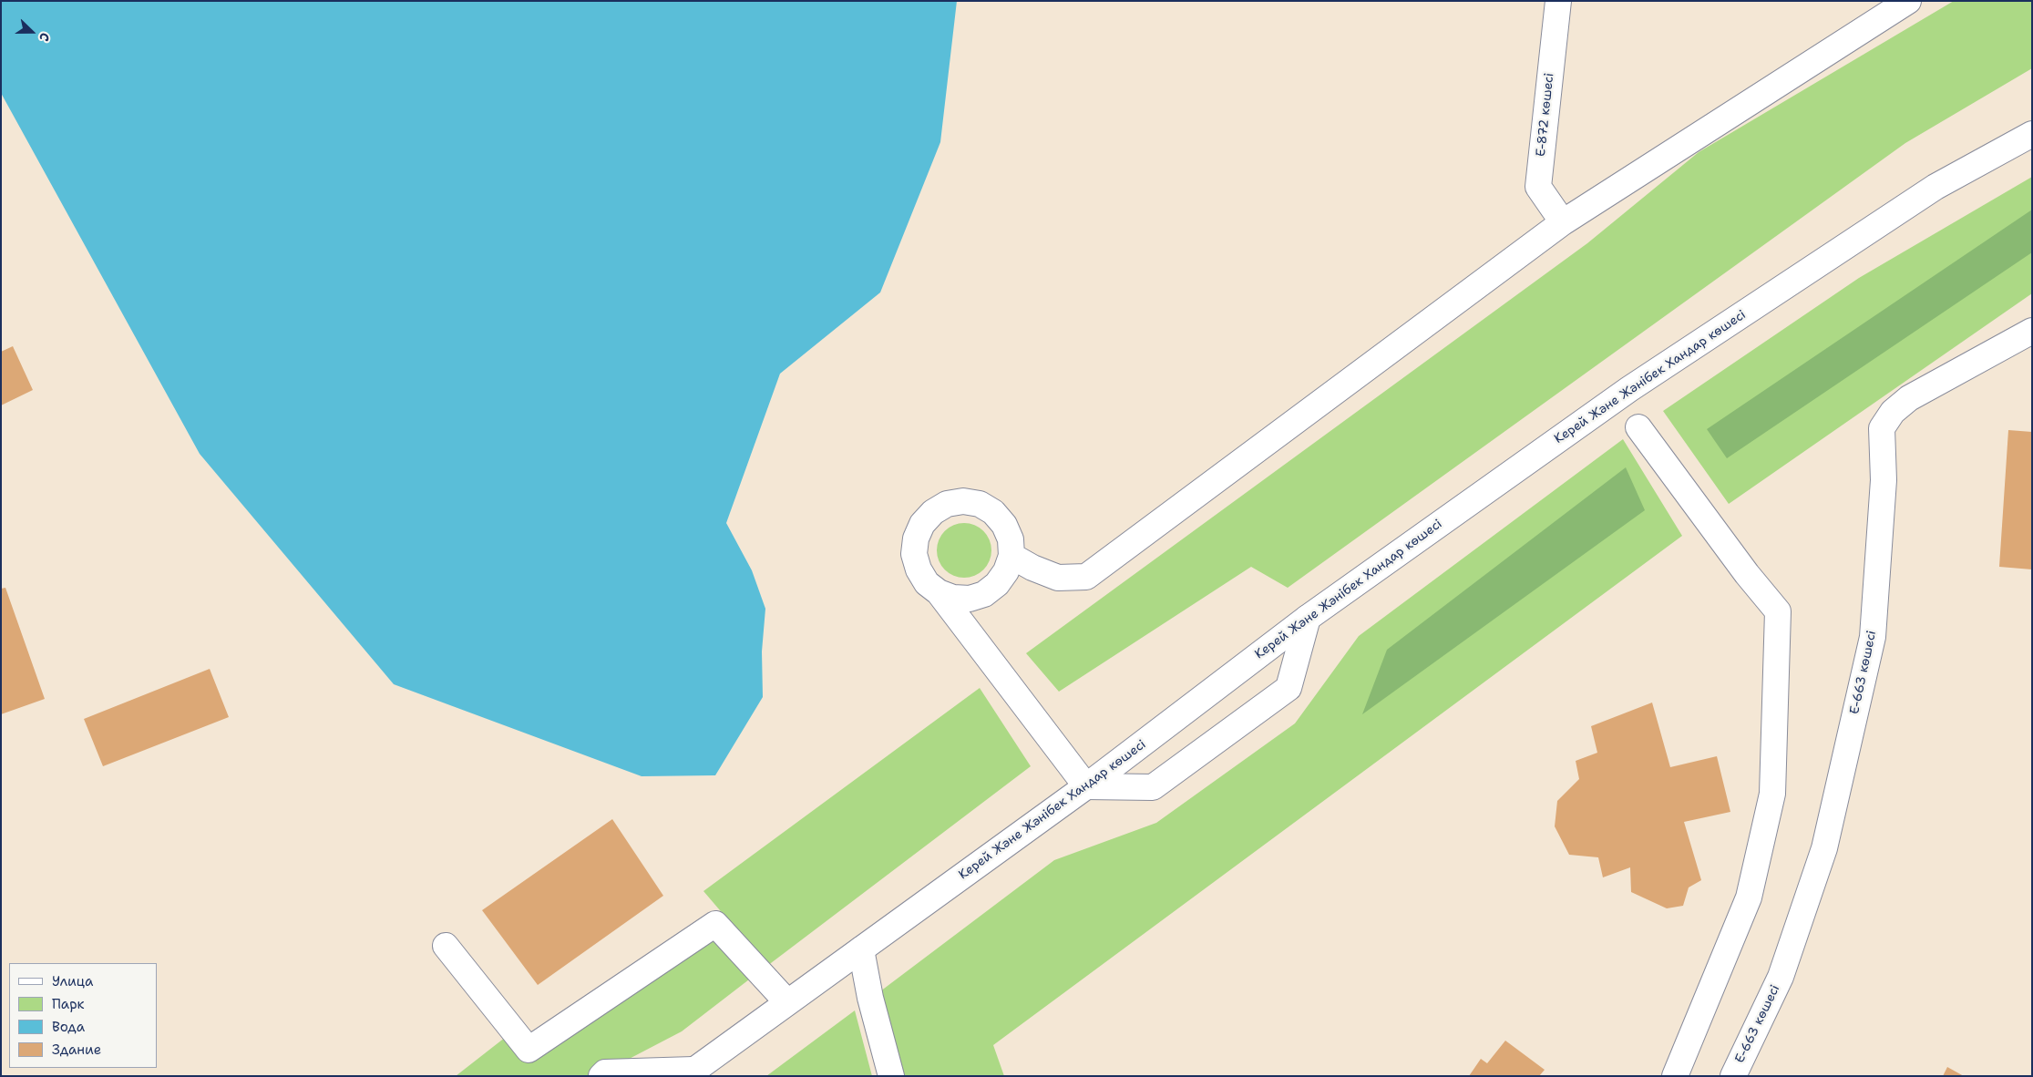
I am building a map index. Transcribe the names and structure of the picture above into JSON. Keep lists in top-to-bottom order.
{
  "streets": {
    "street": ["Е-872 көшесі", "Керей Және Жәнібек Хандар көшесі", "Е-663 көшесі"]
  },
  "legend": [
    "Улица",
    "Парк",
    "Вода",
    "Здание"
  ],
  "north": "right"
}
